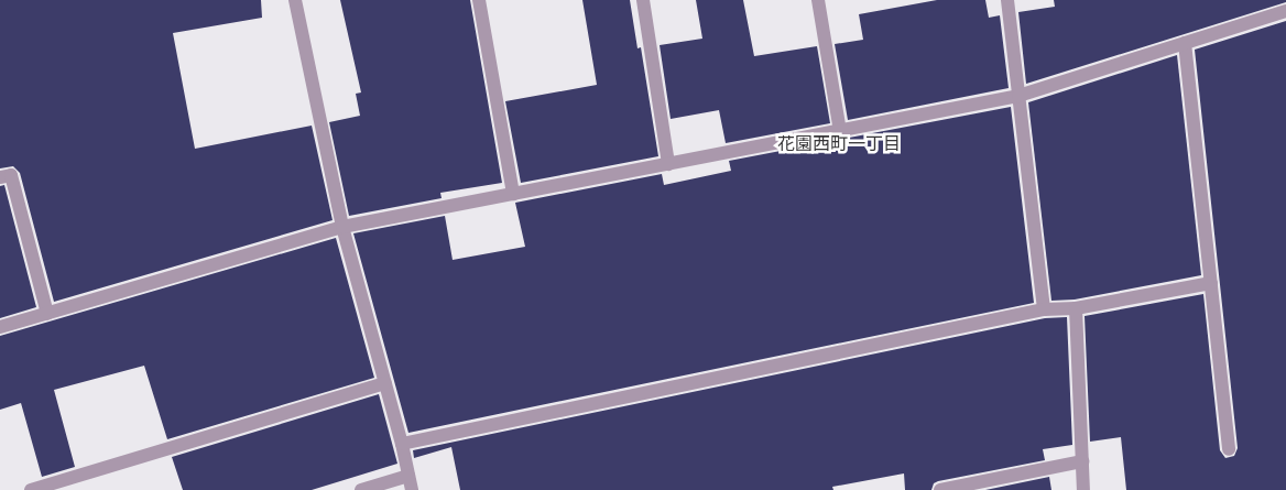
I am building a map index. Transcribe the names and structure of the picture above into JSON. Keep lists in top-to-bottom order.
{
  "districts": ["花園西町一丁目"]
}
